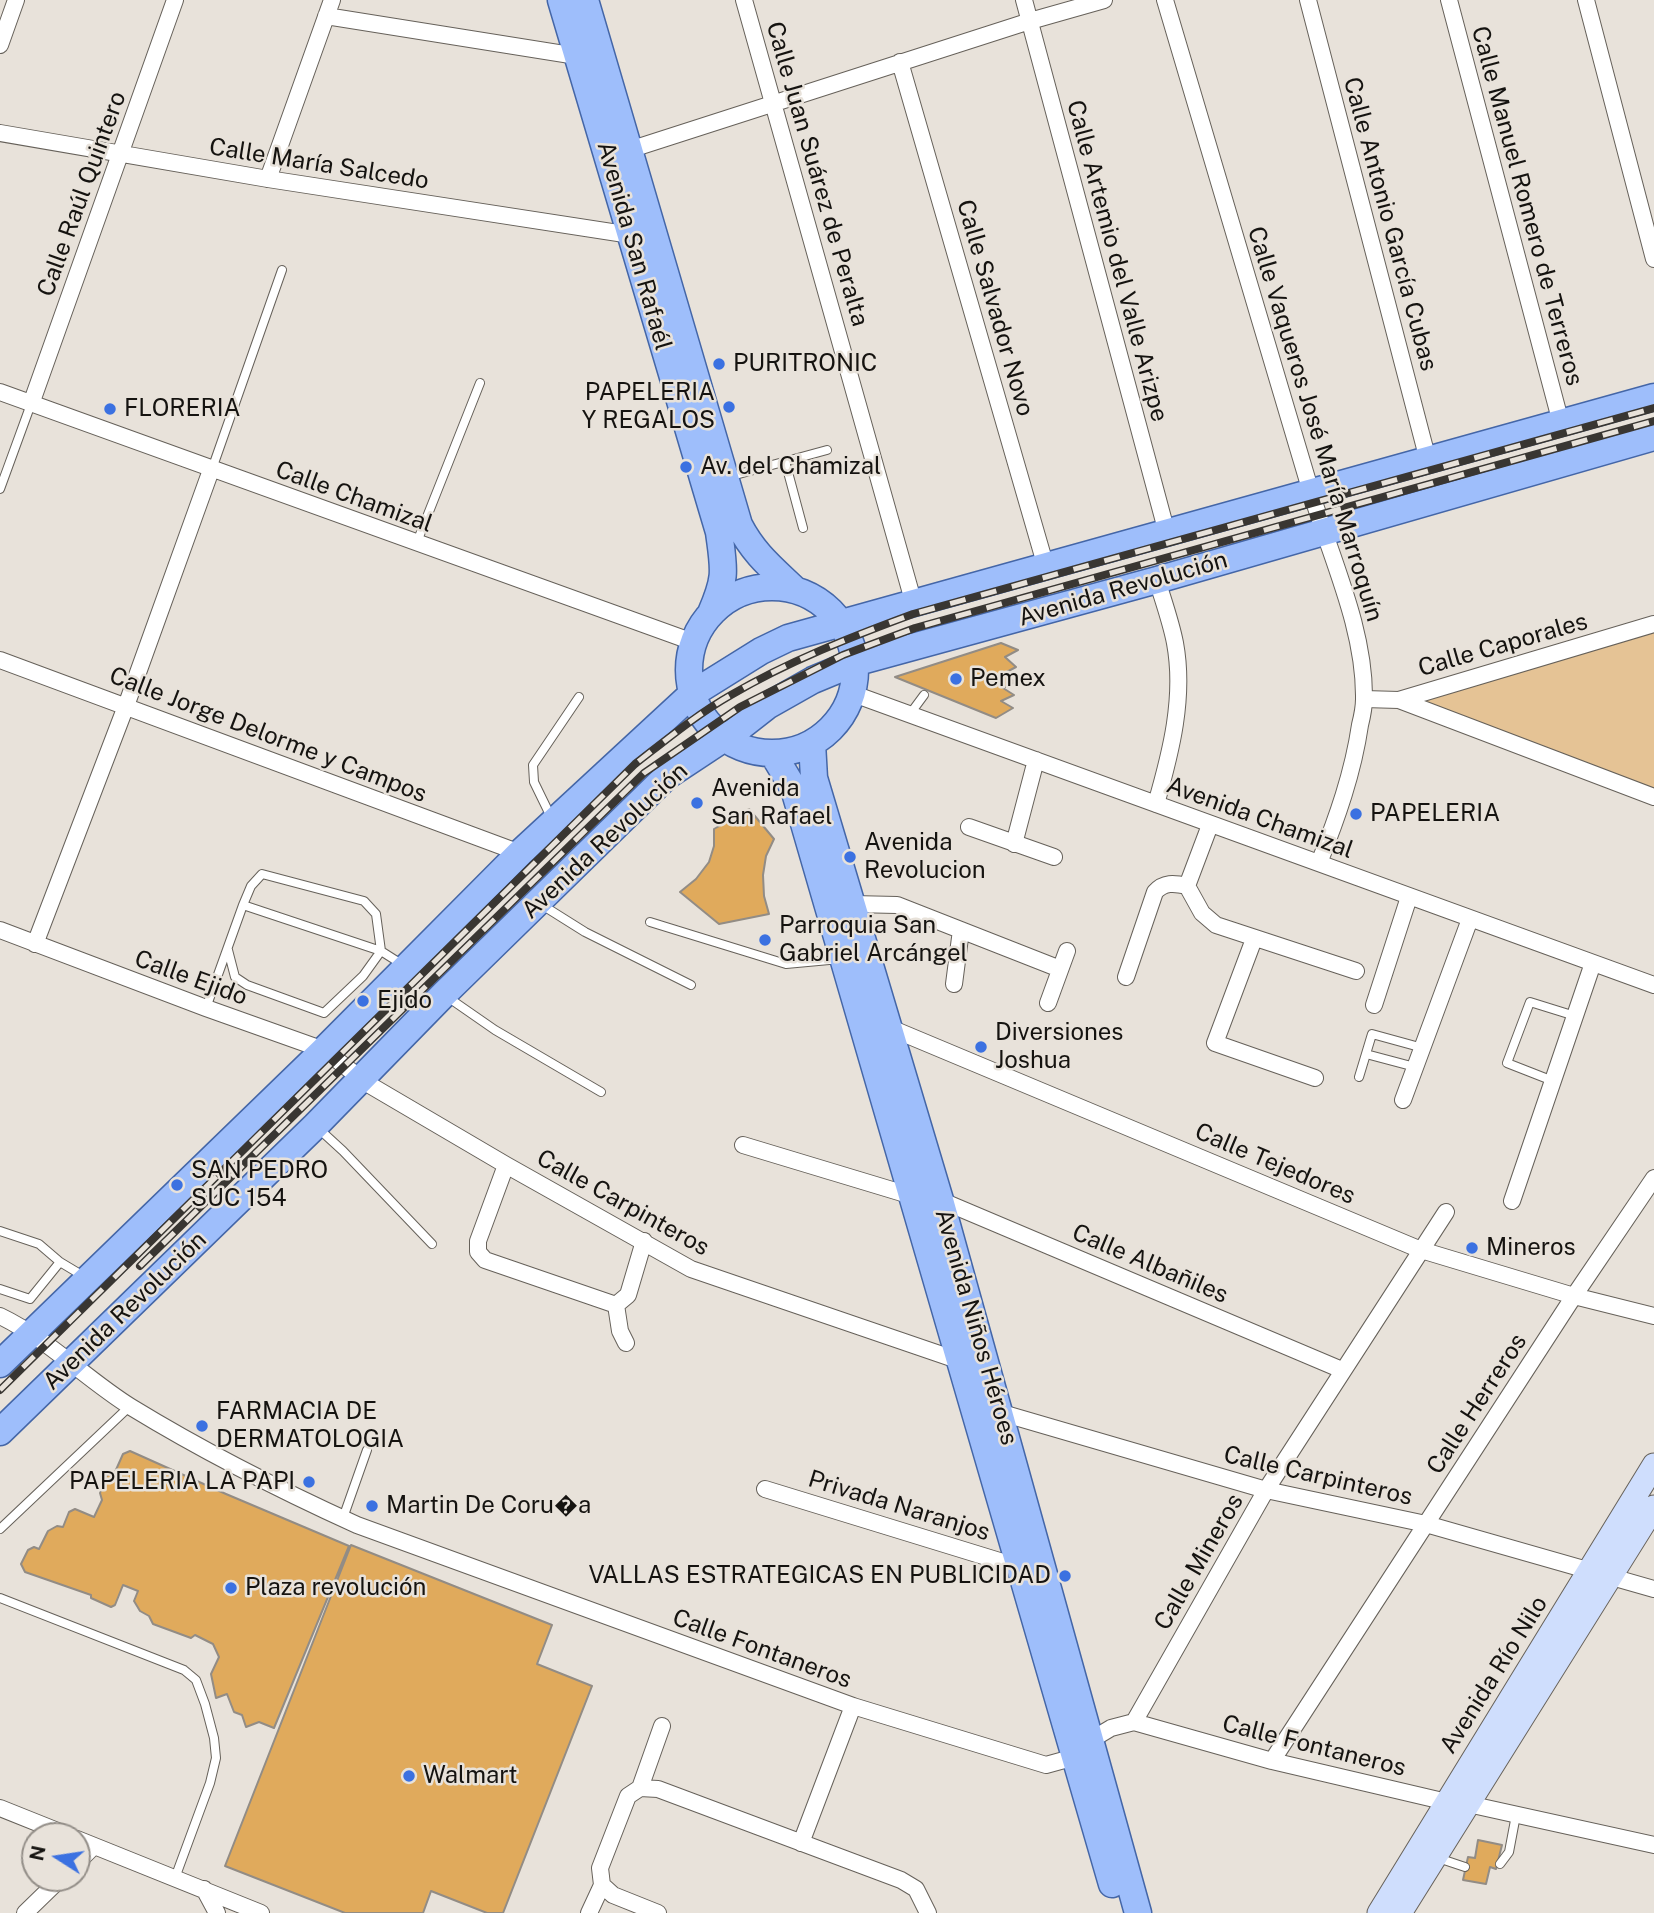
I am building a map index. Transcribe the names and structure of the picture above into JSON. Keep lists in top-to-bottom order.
{
  "streets": {
    "main road": [
      "Avenida San Rafaél",
      "Avenida Revolución",
      "Avenida Niños Héroes",
      "Avenida Río Nilo"
    ],
    "street": [
      "Calle María Salcedo",
      "Calle Juan Suárez de Peralta",
      "Calle Raúl Quintero",
      "Calle Manuel Romero de Terreros",
      "Calle Antonio García Cubas",
      "Calle Artemio del Valle Arizpe",
      "Calle Salvador Novo",
      "Calle Vaqueros José María Marroquín",
      "Calle Chamizal",
      "Calle Caporales",
      "Calle Jorge Delorme y Campos",
      "Avenida Chamizal",
      "Calle Ejido",
      "Calle Tejedores",
      "Calle Carpinteros",
      "Calle Albañiles",
      "Calle Herreros",
      "Privada Naranjos",
      "Calle Mineros",
      "Calle Fontaneros"
    ]
  },
  "crossings": [
    ["Calle María Salcedo", "Calle Raúl Quintero"],
    ["Calle María Salcedo", "Avenida San Rafaél"],
    ["Calle Juan Suárez de Peralta", "Avenida Revolución"],
    ["Calle Raúl Quintero", "Calle Chamizal"],
    ["Calle Manuel Romero de Terreros", "Avenida Revolución"],
    ["Calle Antonio García Cubas", "Avenida Revolución"],
    ["Calle Artemio del Valle Arizpe", "Avenida Revolución"],
    ["Calle Salvador Novo", "Avenida Revolución"],
    ["Calle Vaqueros José María Marroquín", "Avenida Revolución"],
    ["Calle Vaqueros José María Marroquín", "Calle Caporales"],
    ["Calle Vaqueros José María Marroquín", "Avenida Chamizal"],
    ["Avenida Revolución", "Calle Jorge Delorme y Campos"],
    ["Avenida Revolución", "Calle Ejido"],
    ["Avenida Revolución", "Calle Carpinteros"],
    ["Avenida Revolución", "Calle Fontaneros"],
    ["Calle Ejido", "Calle Carpinteros"],
    ["Calle Tejedores", "Avenida Niños Héroes"],
    ["Calle Tejedores", "Calle Herreros"],
    ["Calle Tejedores", "Calle Mineros"],
    ["Calle Carpinteros", "Avenida Niños Héroes"],
    ["Calle Carpinteros", "Calle Herreros"],
    ["Calle Carpinteros", "Calle Mineros"],
    ["Calle Carpinteros", "Avenida Río Nilo"],
    ["Calle Albañiles", "Avenida Niños Héroes"],
    ["Calle Albañiles", "Calle Mineros"],
    ["Avenida Niños Héroes", "Privada Naranjos"],
    ["Avenida Niños Héroes", "Calle Fontaneros"],
    ["Calle Herreros", "Calle Fontaneros"],
    ["Calle Mineros", "Calle Fontaneros"],
    ["Calle Fontaneros", "Avenida Río Nilo"]
  ],
  "places": [
    "PURITRONIC",
    "PAPELERIA Y REGALOS",
    "FLORERIA",
    "Av. del Chamizal",
    "Pemex",
    "Avenida San Rafael",
    "PAPELERIA",
    "Avenida Revolucion",
    "Parroquia San Gabriel Arcángel",
    "Ejido",
    "Diversiones Joshua",
    "SAN PEDRO SUC 154",
    "Mineros",
    "FARMACIA DE DERMATOLOGIA",
    "PAPELERIA LA PAPI",
    "Martin De Coru�a",
    "VALLAS ESTRATEGICAS EN PUBLICIDAD",
    "Plaza revolución",
    "Walmart"
  ],
  "north": "left"
}
